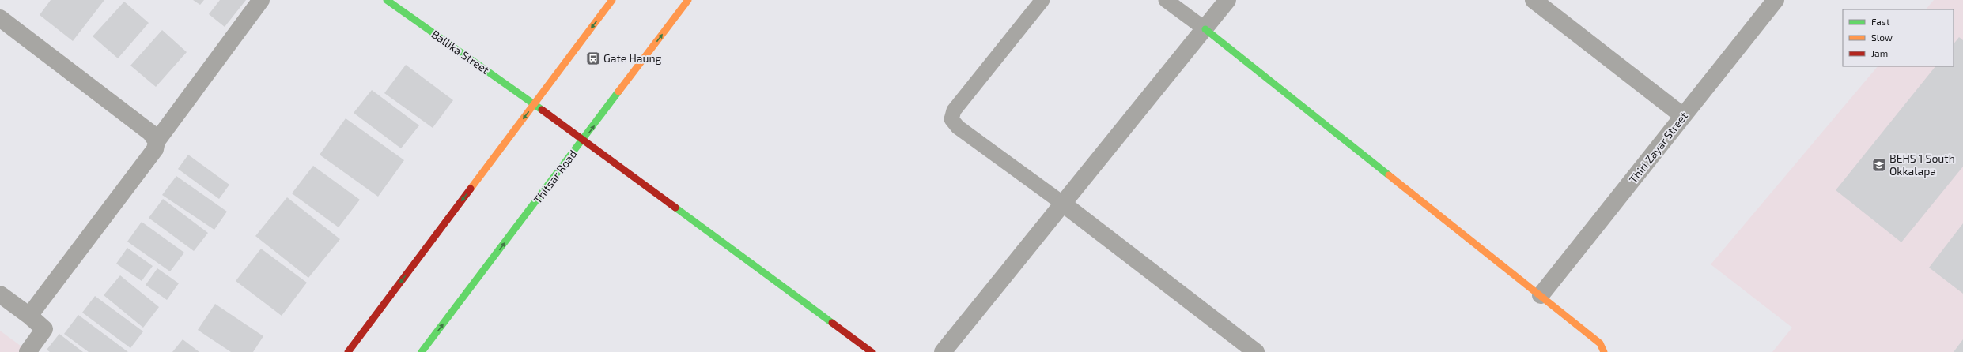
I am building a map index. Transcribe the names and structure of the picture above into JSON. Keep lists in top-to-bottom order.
{
  "streets": {
    "street": ["Ballika Street", "Thiri Zayar Street", "Thitsar Road"]
  },
  "crossings": [
    ["Ballika Street", "Thitsar Road"]
  ],
  "places": {
    "bus stop": ["Gate Haung"],
    "school or university": ["BEHS 1 South Okkalapa"]
  },
  "legend": ["Fast", "Slow", "Jam"]
}
